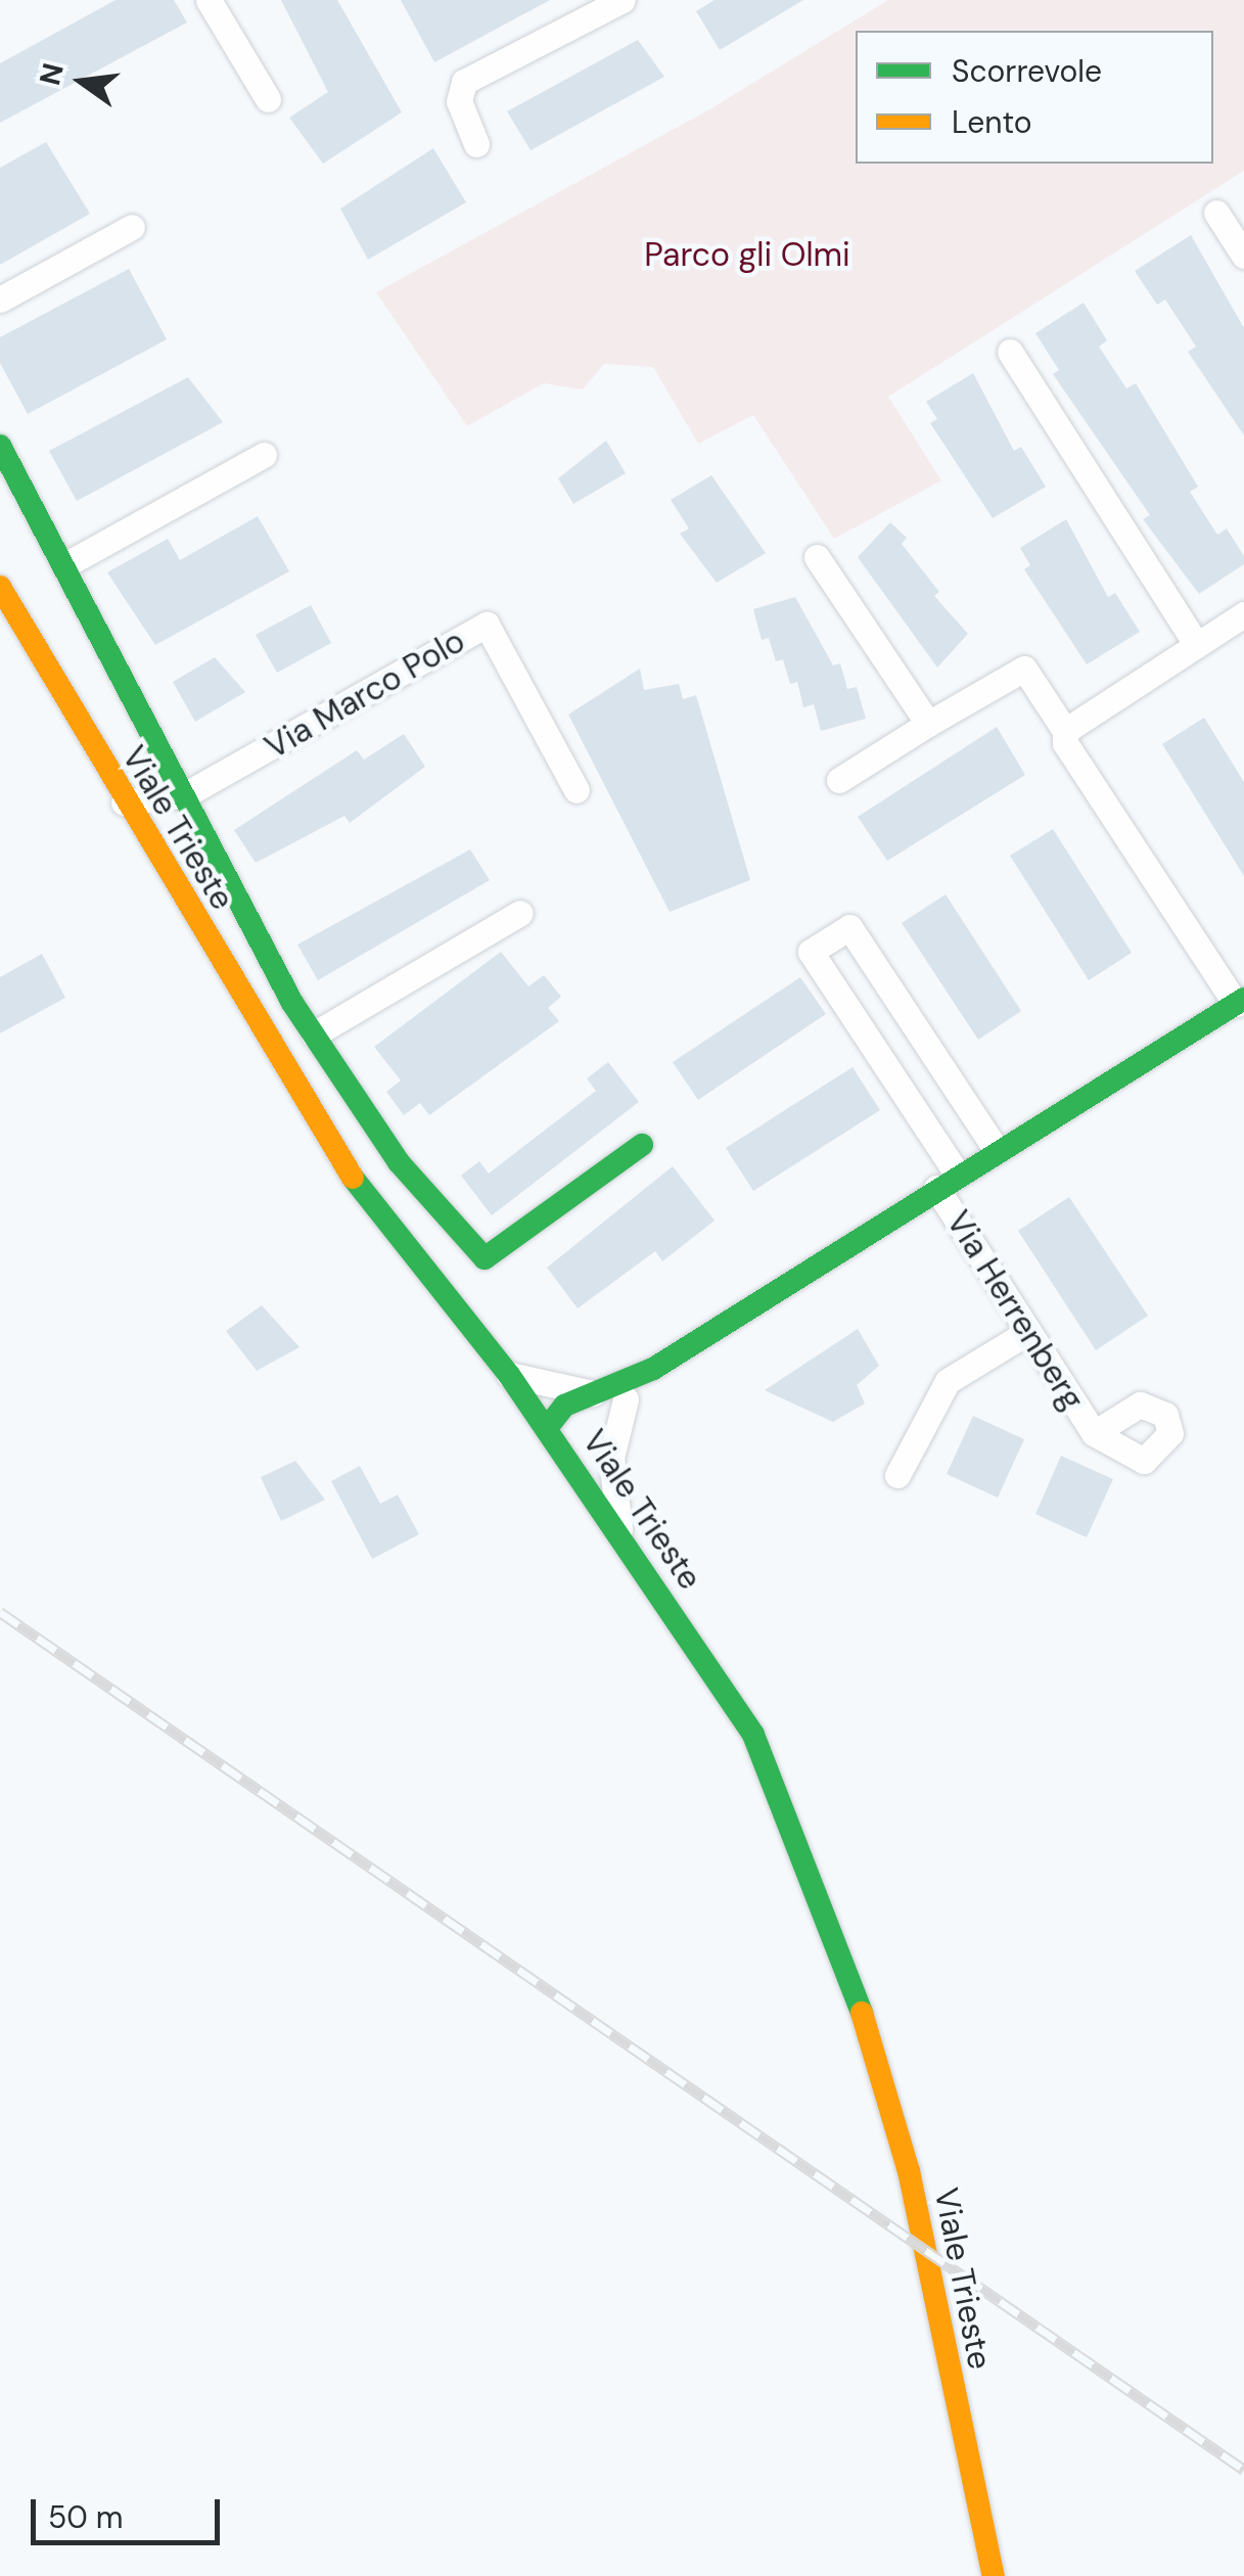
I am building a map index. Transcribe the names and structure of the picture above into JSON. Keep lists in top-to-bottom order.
{
  "streets": {
    "main road": ["Viale Trieste"],
    "street": ["Via Marco Polo", "Via Herrenberg"]
  },
  "crossings": [
    ["Via Marco Polo", "Viale Trieste"]
  ],
  "parks": ["Parco gli Olmi"],
  "legend": ["Scorrevole", "Lento"],
  "scale_bar": "50 m",
  "north": "left"
}
